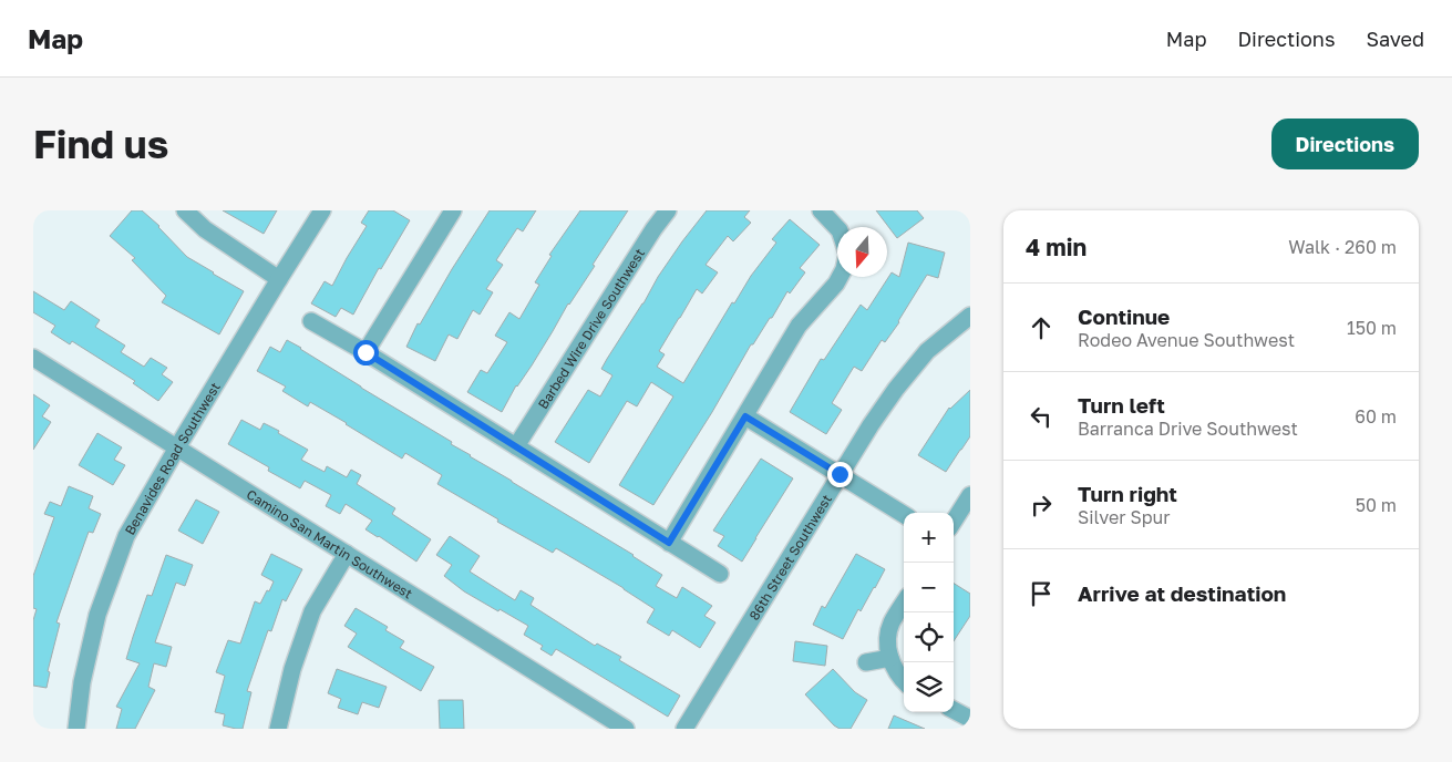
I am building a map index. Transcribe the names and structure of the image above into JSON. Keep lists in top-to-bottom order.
{
  "streets": {
    "street": [
      "Barbed Wire Drive Southwest",
      "Benavides Road Southwest",
      "Camino San Martin Southwest",
      "86th Street Southwest"
    ]
  },
  "crossings": [
    ["Benavides Road Southwest", "Camino San Martin Southwest"]
  ],
  "north": "bottom",
  "page": {
    "header": "Map",
    "nav": ["Map", "Directions", "Saved"],
    "buttons": "Directions",
    "title": "Find us",
    "heading": ["4 min", "Walk · 260 m"],
    "list": [
      ["Continue", "Rodeo Avenue Southwest", "150 m"],
      ["Turn left", "Barranca Drive Southwest", "60 m"],
      ["Turn right", "Silver Spur", "50 m"],
      "Arrive at destination"
    ],
    "map_buttons": ["+", "−"]
  }
}
